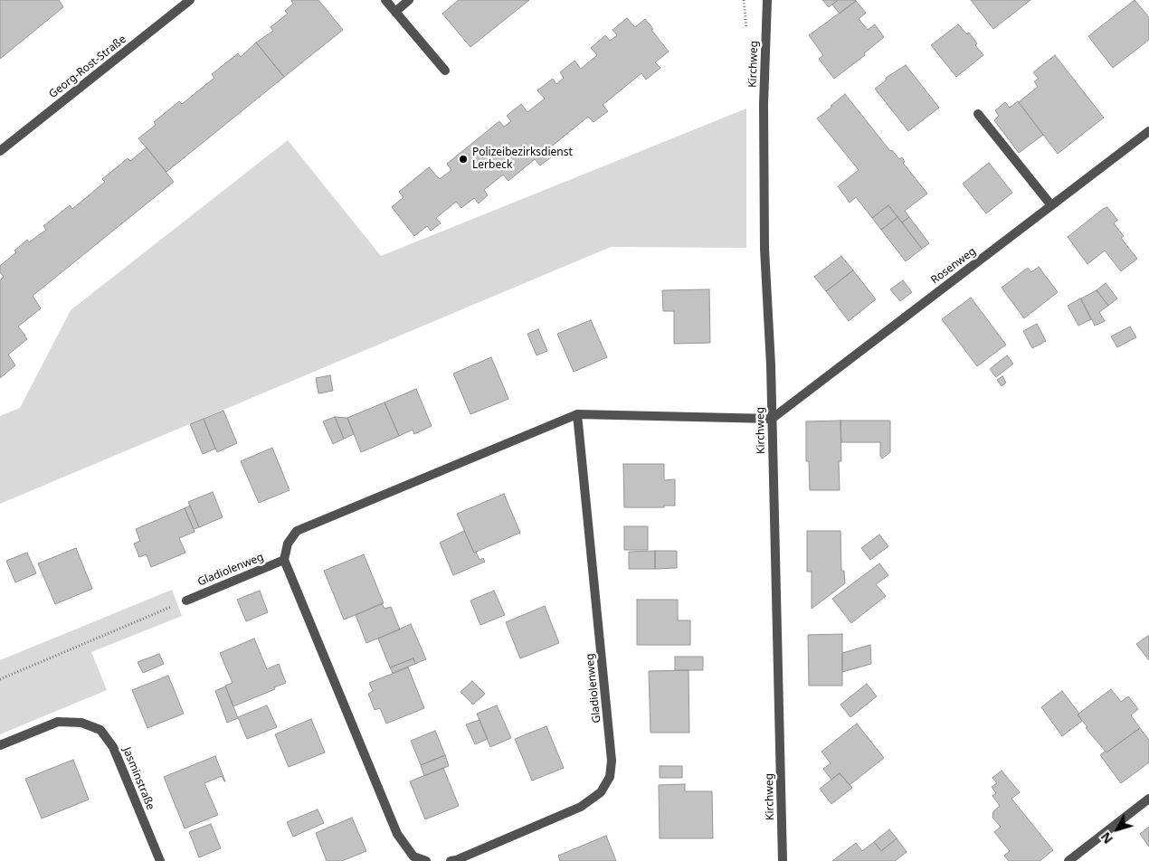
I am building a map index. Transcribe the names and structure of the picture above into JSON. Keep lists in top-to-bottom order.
{
  "streets": {
    "street": [
      "Kirchweg",
      "Georg-Rost-Straße",
      "Rosenweg",
      "Gladiolenweg",
      "Jasminstraße"
    ]
  },
  "crossings": [
    ["Kirchweg", "Rosenweg"]
  ],
  "places": ["Polizeibezirksdienst Lerbeck"],
  "north": "bottom left"
}
